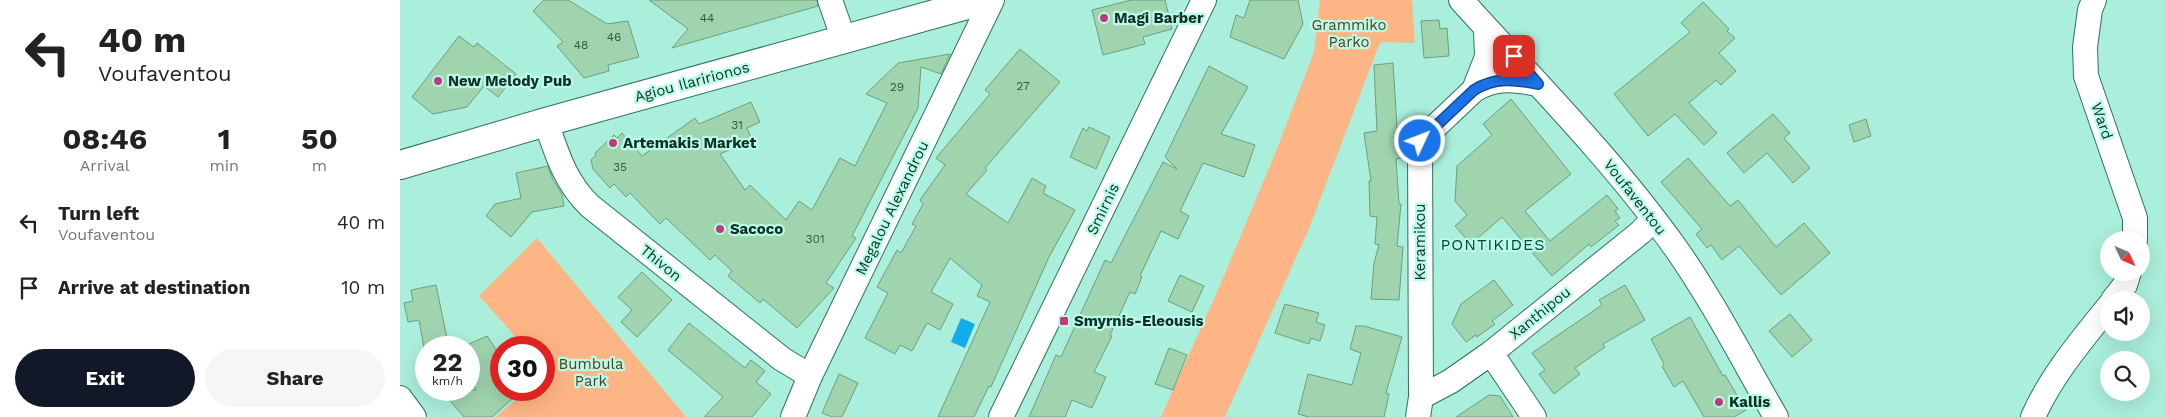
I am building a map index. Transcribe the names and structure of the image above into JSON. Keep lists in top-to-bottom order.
{
  "streets": {
    "street": [
      "Agiou Ilaririonos",
      "Ward",
      "Voufaventou",
      "Megalou Alexandrou",
      "Smirnis",
      "Keramikou",
      "Thivon",
      "Xanthipou"
    ]
  },
  "crossings": [
    ["Agiou Ilaririonos", "Thivon"],
    ["Voufaventou", "Keramikou"],
    ["Voufaventou", "Xanthipou"],
    ["Megalou Alexandrou", "Thivon"],
    ["Keramikou", "Xanthipou"]
  ],
  "districts": ["PONTIKIDES"],
  "parks": ["Grammiko Parko", "Bumbula Park"],
  "places": {
    "other": [
      "Magi Barber",
      "New Melody Pub",
      "Artemakis Market",
      "Sacoco",
      "Kallis"
    ],
    "transit": ["Smyrnis-Eleousis"]
  },
  "house_numbers": [
    "44",
    "46",
    "48",
    "27",
    "29",
    "31",
    "35",
    "301"
  ],
  "north": "bottom right",
  "page": {
    "turn": ["40 m", "Voufaventou"],
    "eta": [
      "08:46",
      "Arrival",
      "1",
      "min",
      "50",
      "m"
    ],
    "list": [
      {
        "name": "Turn left",
        "note": "Voufaventou",
        "value": "40 m"
      },
      {
        "name": "Arrive at destination",
        "value": "10 m"
      }
    ],
    "speed": "22 km/h",
    "limit": "30",
    "buttons": ["Exit", "Share"]
  }
}
